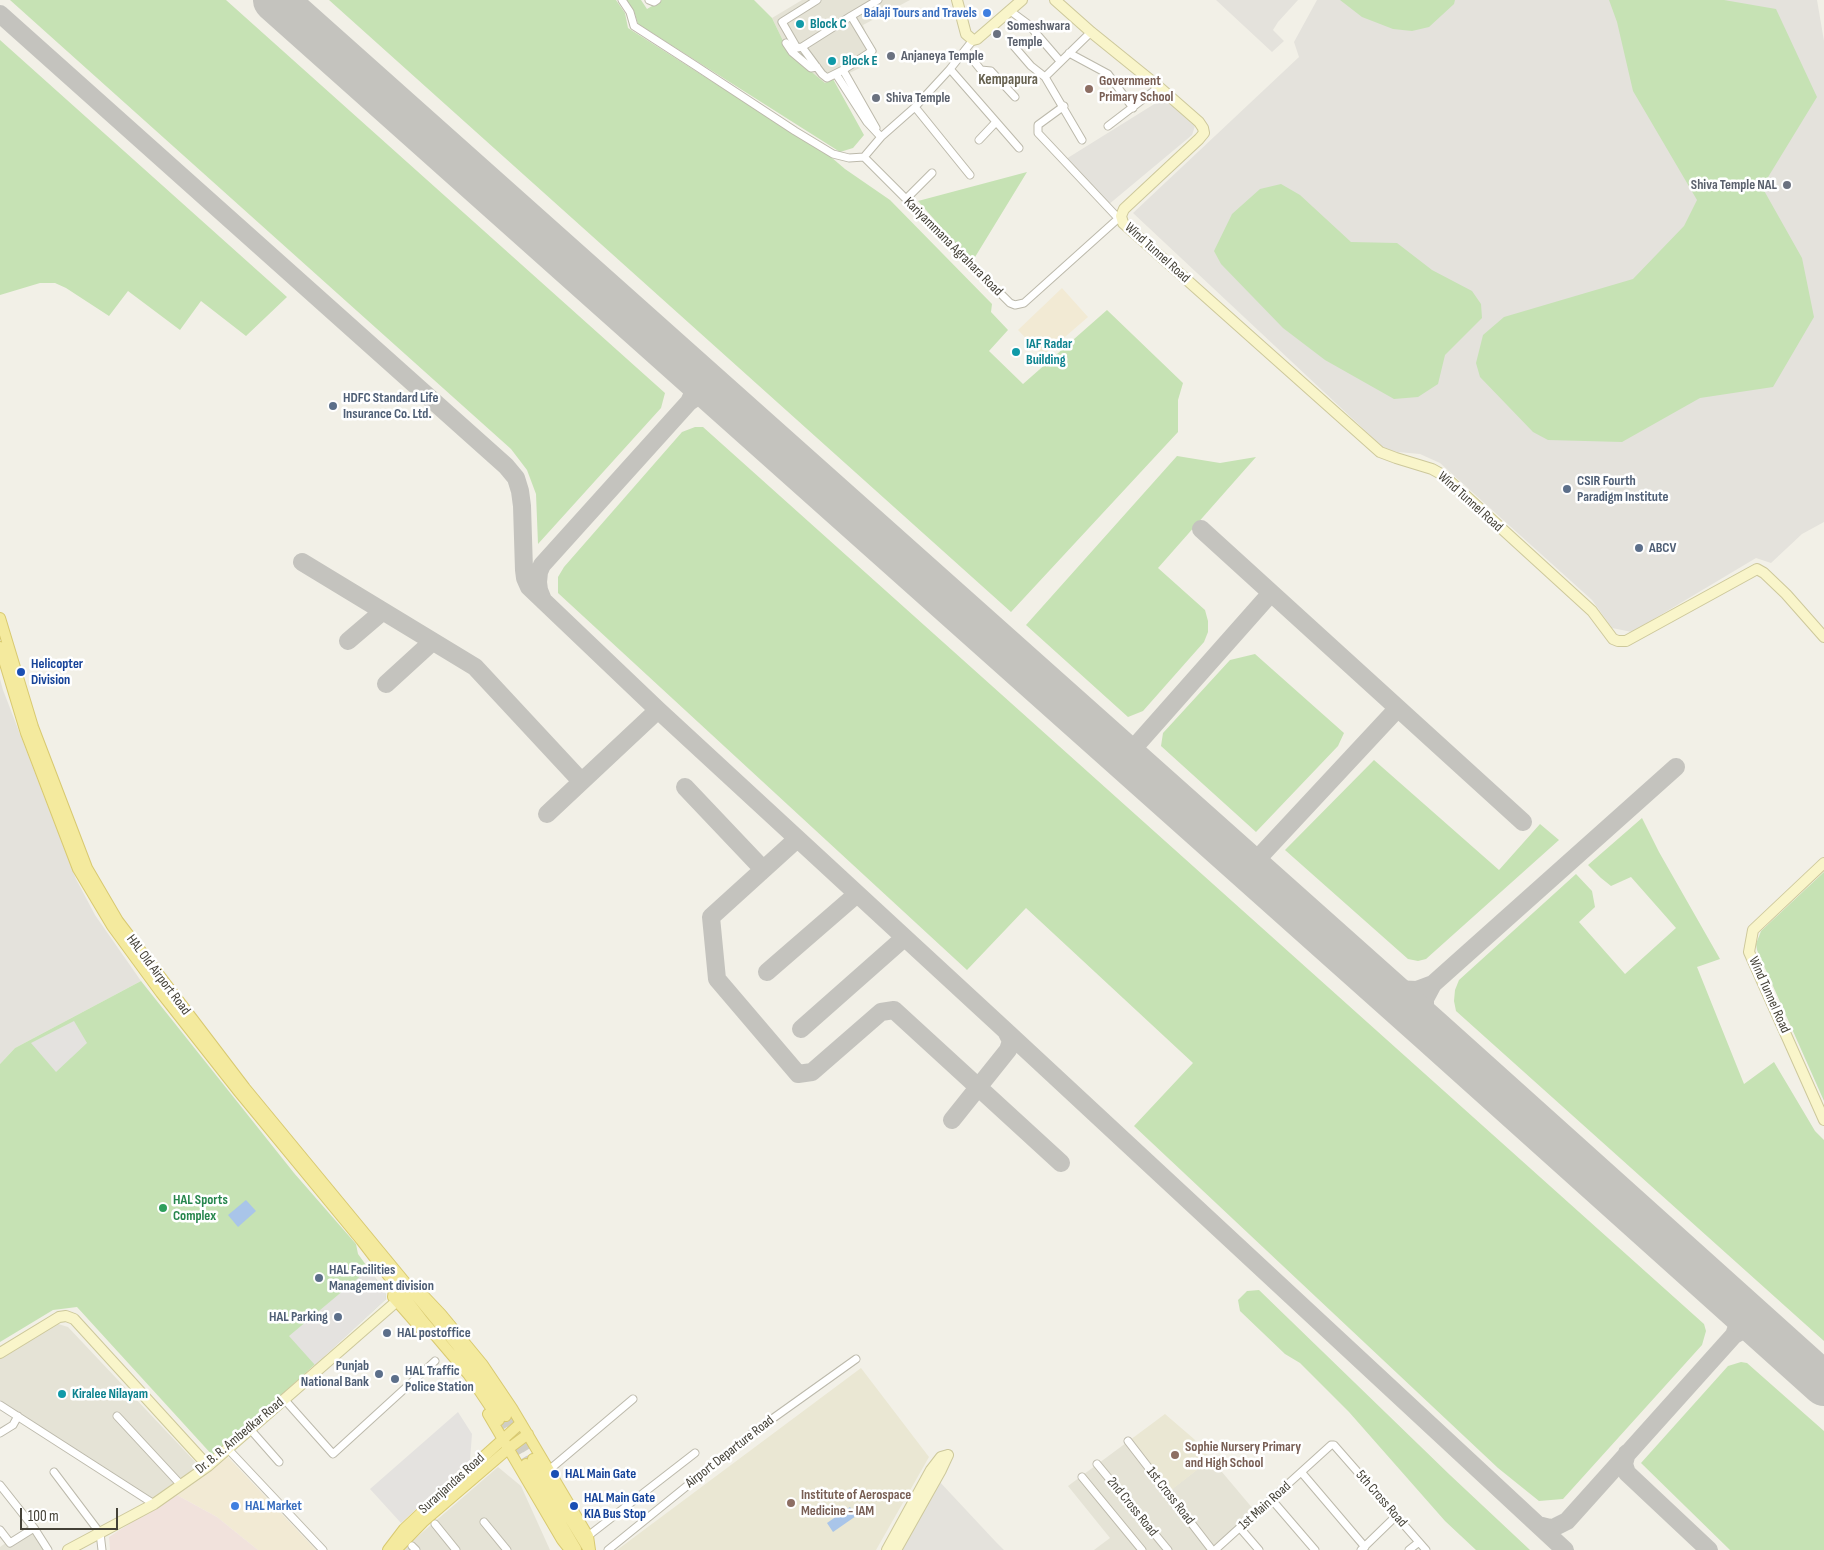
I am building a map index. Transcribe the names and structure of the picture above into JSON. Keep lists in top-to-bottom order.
{
  "streets": {
    "main road": ["HAL Old Airport Road", "Suranjandas Road"],
    "street": [
      "Kariyammana Agrahara Road",
      "Wind Tunnel Road",
      "Dr. B. R. Ambedkar Road",
      "Airport Departure Road",
      "1st Cross Road",
      "5th Cross Road",
      "1st Main Road",
      "2nd Cross Road"
    ]
  },
  "crossings": [
    ["Kariyammana Agrahara Road", "Wind Tunnel Road"],
    ["1st Cross Road", "1st Main Road"],
    ["5th Cross Road", "1st Main Road"]
  ],
  "districts": ["Kempapura"],
  "places": [
    "Balaji Tours and Travels",
    "Block C",
    "Someshwara Temple",
    "Anjaneya Temple",
    "Block E",
    "Government Primary School",
    "Shiva Temple",
    "Shiva Temple NAL",
    "IAF Radar Building",
    "HDFC Standard Life Insurance Co. Ltd.",
    "CSIR Fourth Paradigm Institute",
    "ABCV",
    "Helicopter Division",
    "HAL Sports Complex",
    "HAL Facilities Management division",
    "HAL Parking",
    "HAL postoffice",
    "Punjab National Bank",
    "HAL Traffic Police Station",
    "Kiralee Nilayam",
    "Sophie Nursery Primary and High School",
    "HAL Main Gate",
    "Institute of Aerospace Medicine - IAM",
    "HAL Market",
    "HAL Main Gate KIA Bus Stop"
  ],
  "scale_bar": "100 m"
}
